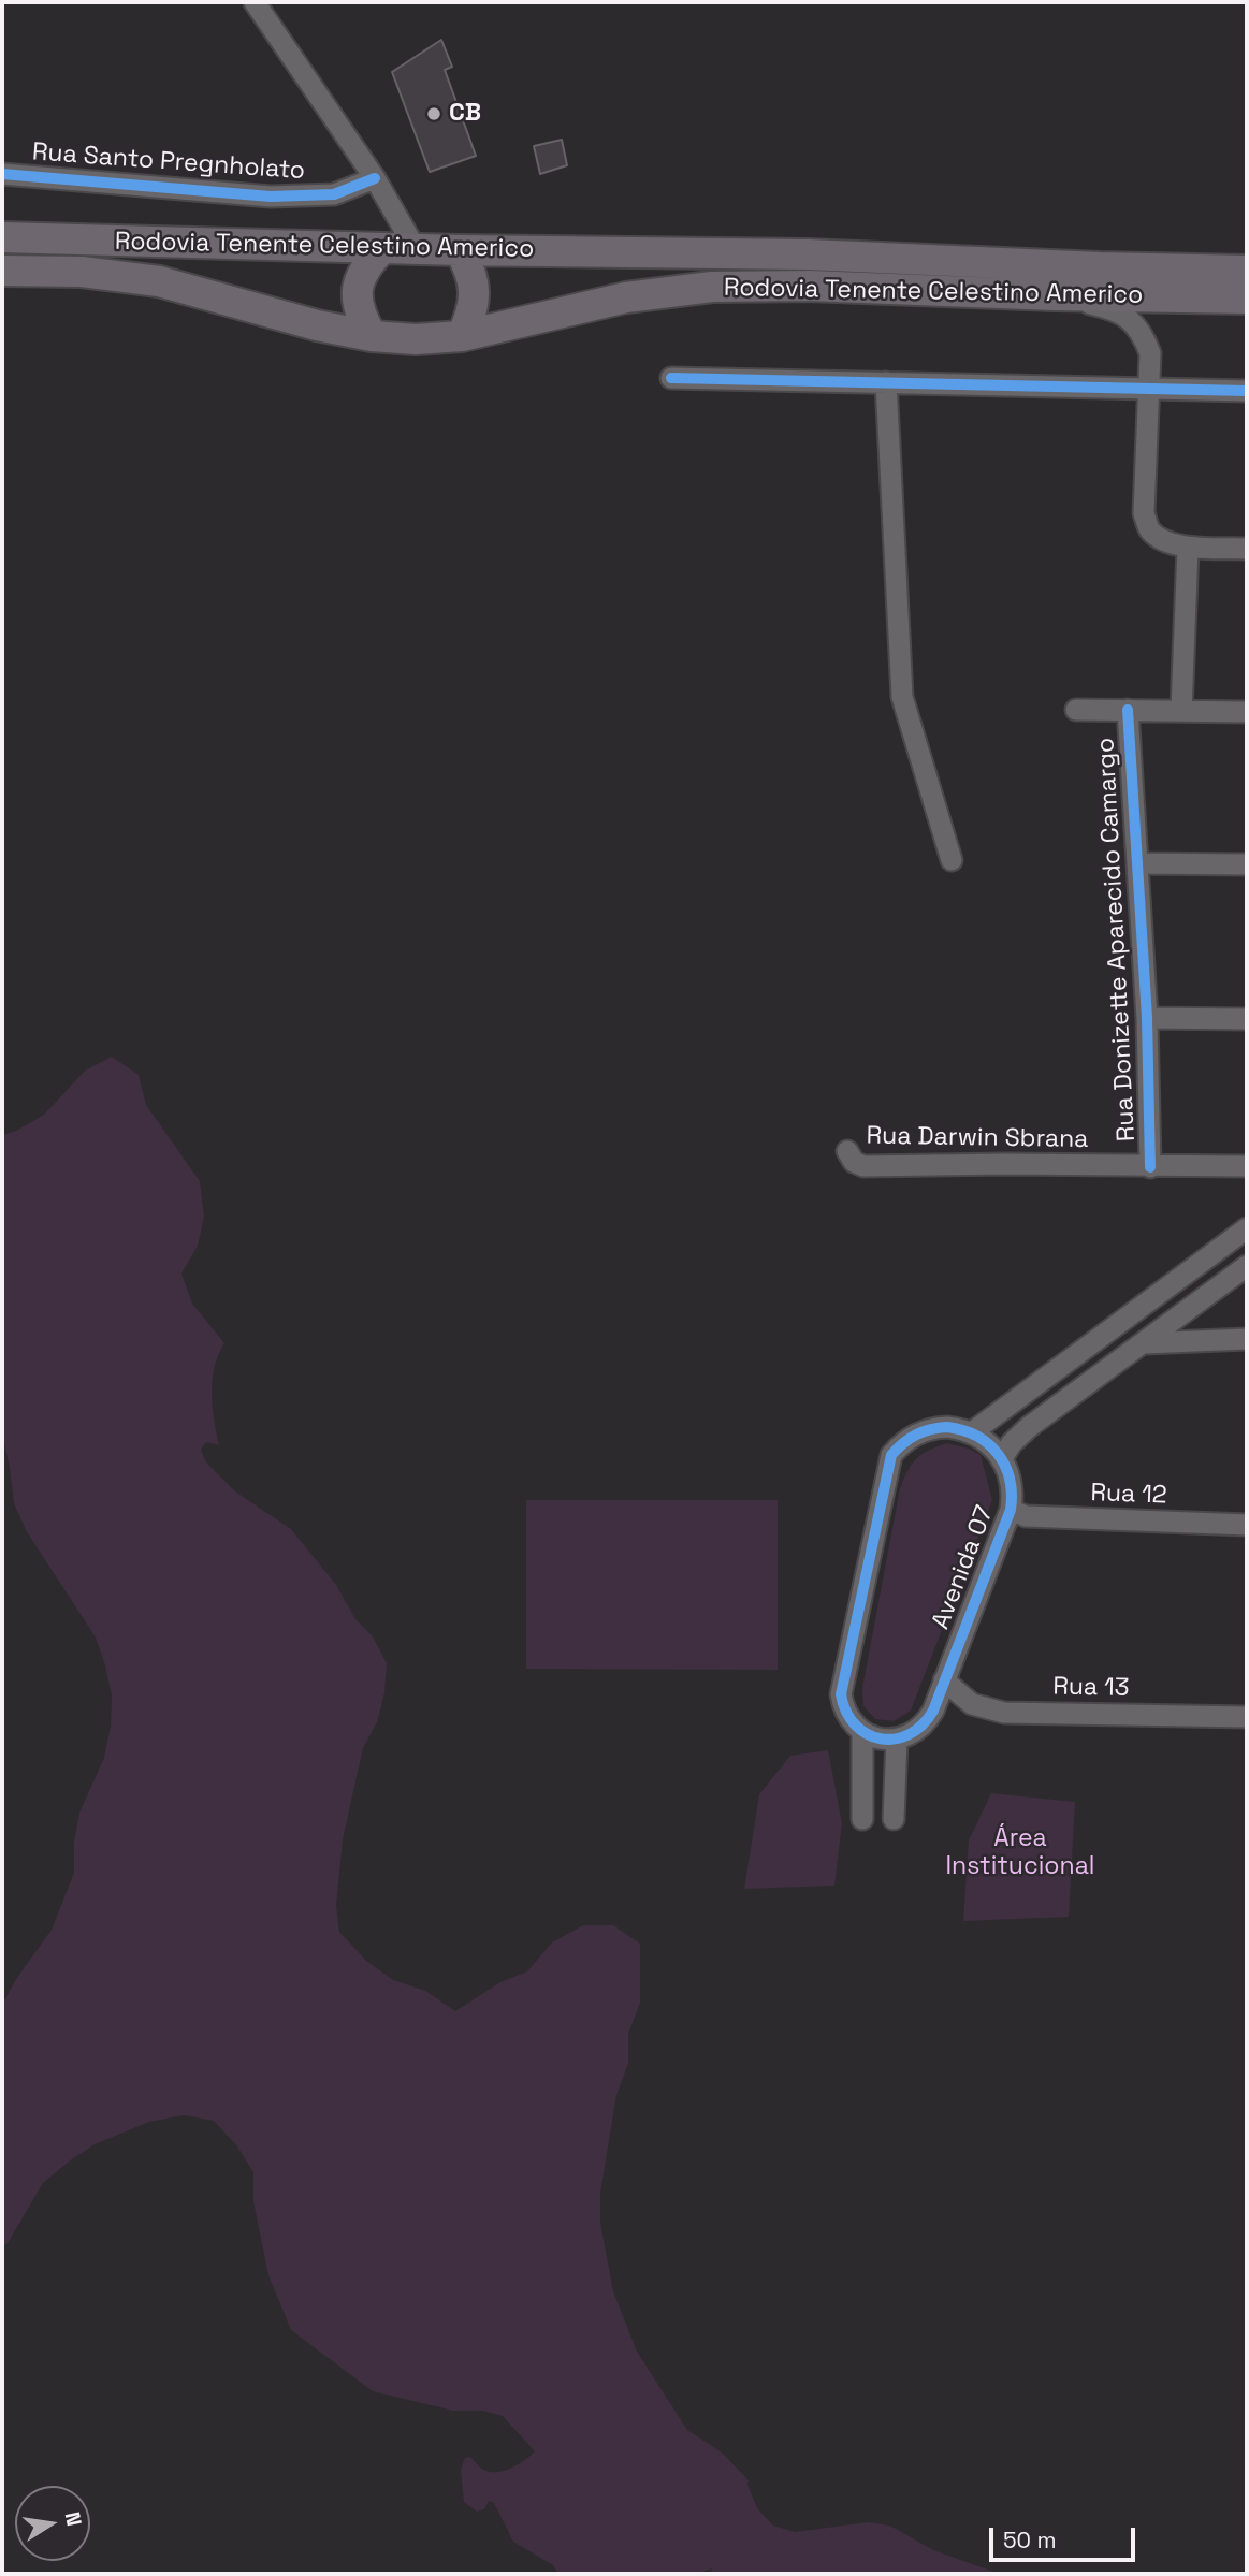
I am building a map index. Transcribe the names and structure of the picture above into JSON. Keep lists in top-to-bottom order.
{
  "streets": {
    "highway": ["Rodovia Tenente Celestino Americo"],
    "street": [
      "Rua Santo Pregnholato",
      "Rua Donizette Aparecido Camargo",
      "Rua Darwin Sbrana",
      "Rua 12",
      "Avenida 07",
      "Rua 13"
    ]
  },
  "crossings": [
    ["Rua Donizette Aparecido Camargo", "Rua Darwin Sbrana"],
    ["Rua 12", "Avenida 07"],
    ["Avenida 07", "Rua 13"]
  ],
  "parks": ["Área Institucional"],
  "places": ["CB"],
  "scale_bar": "50 m",
  "north": "right"
}
